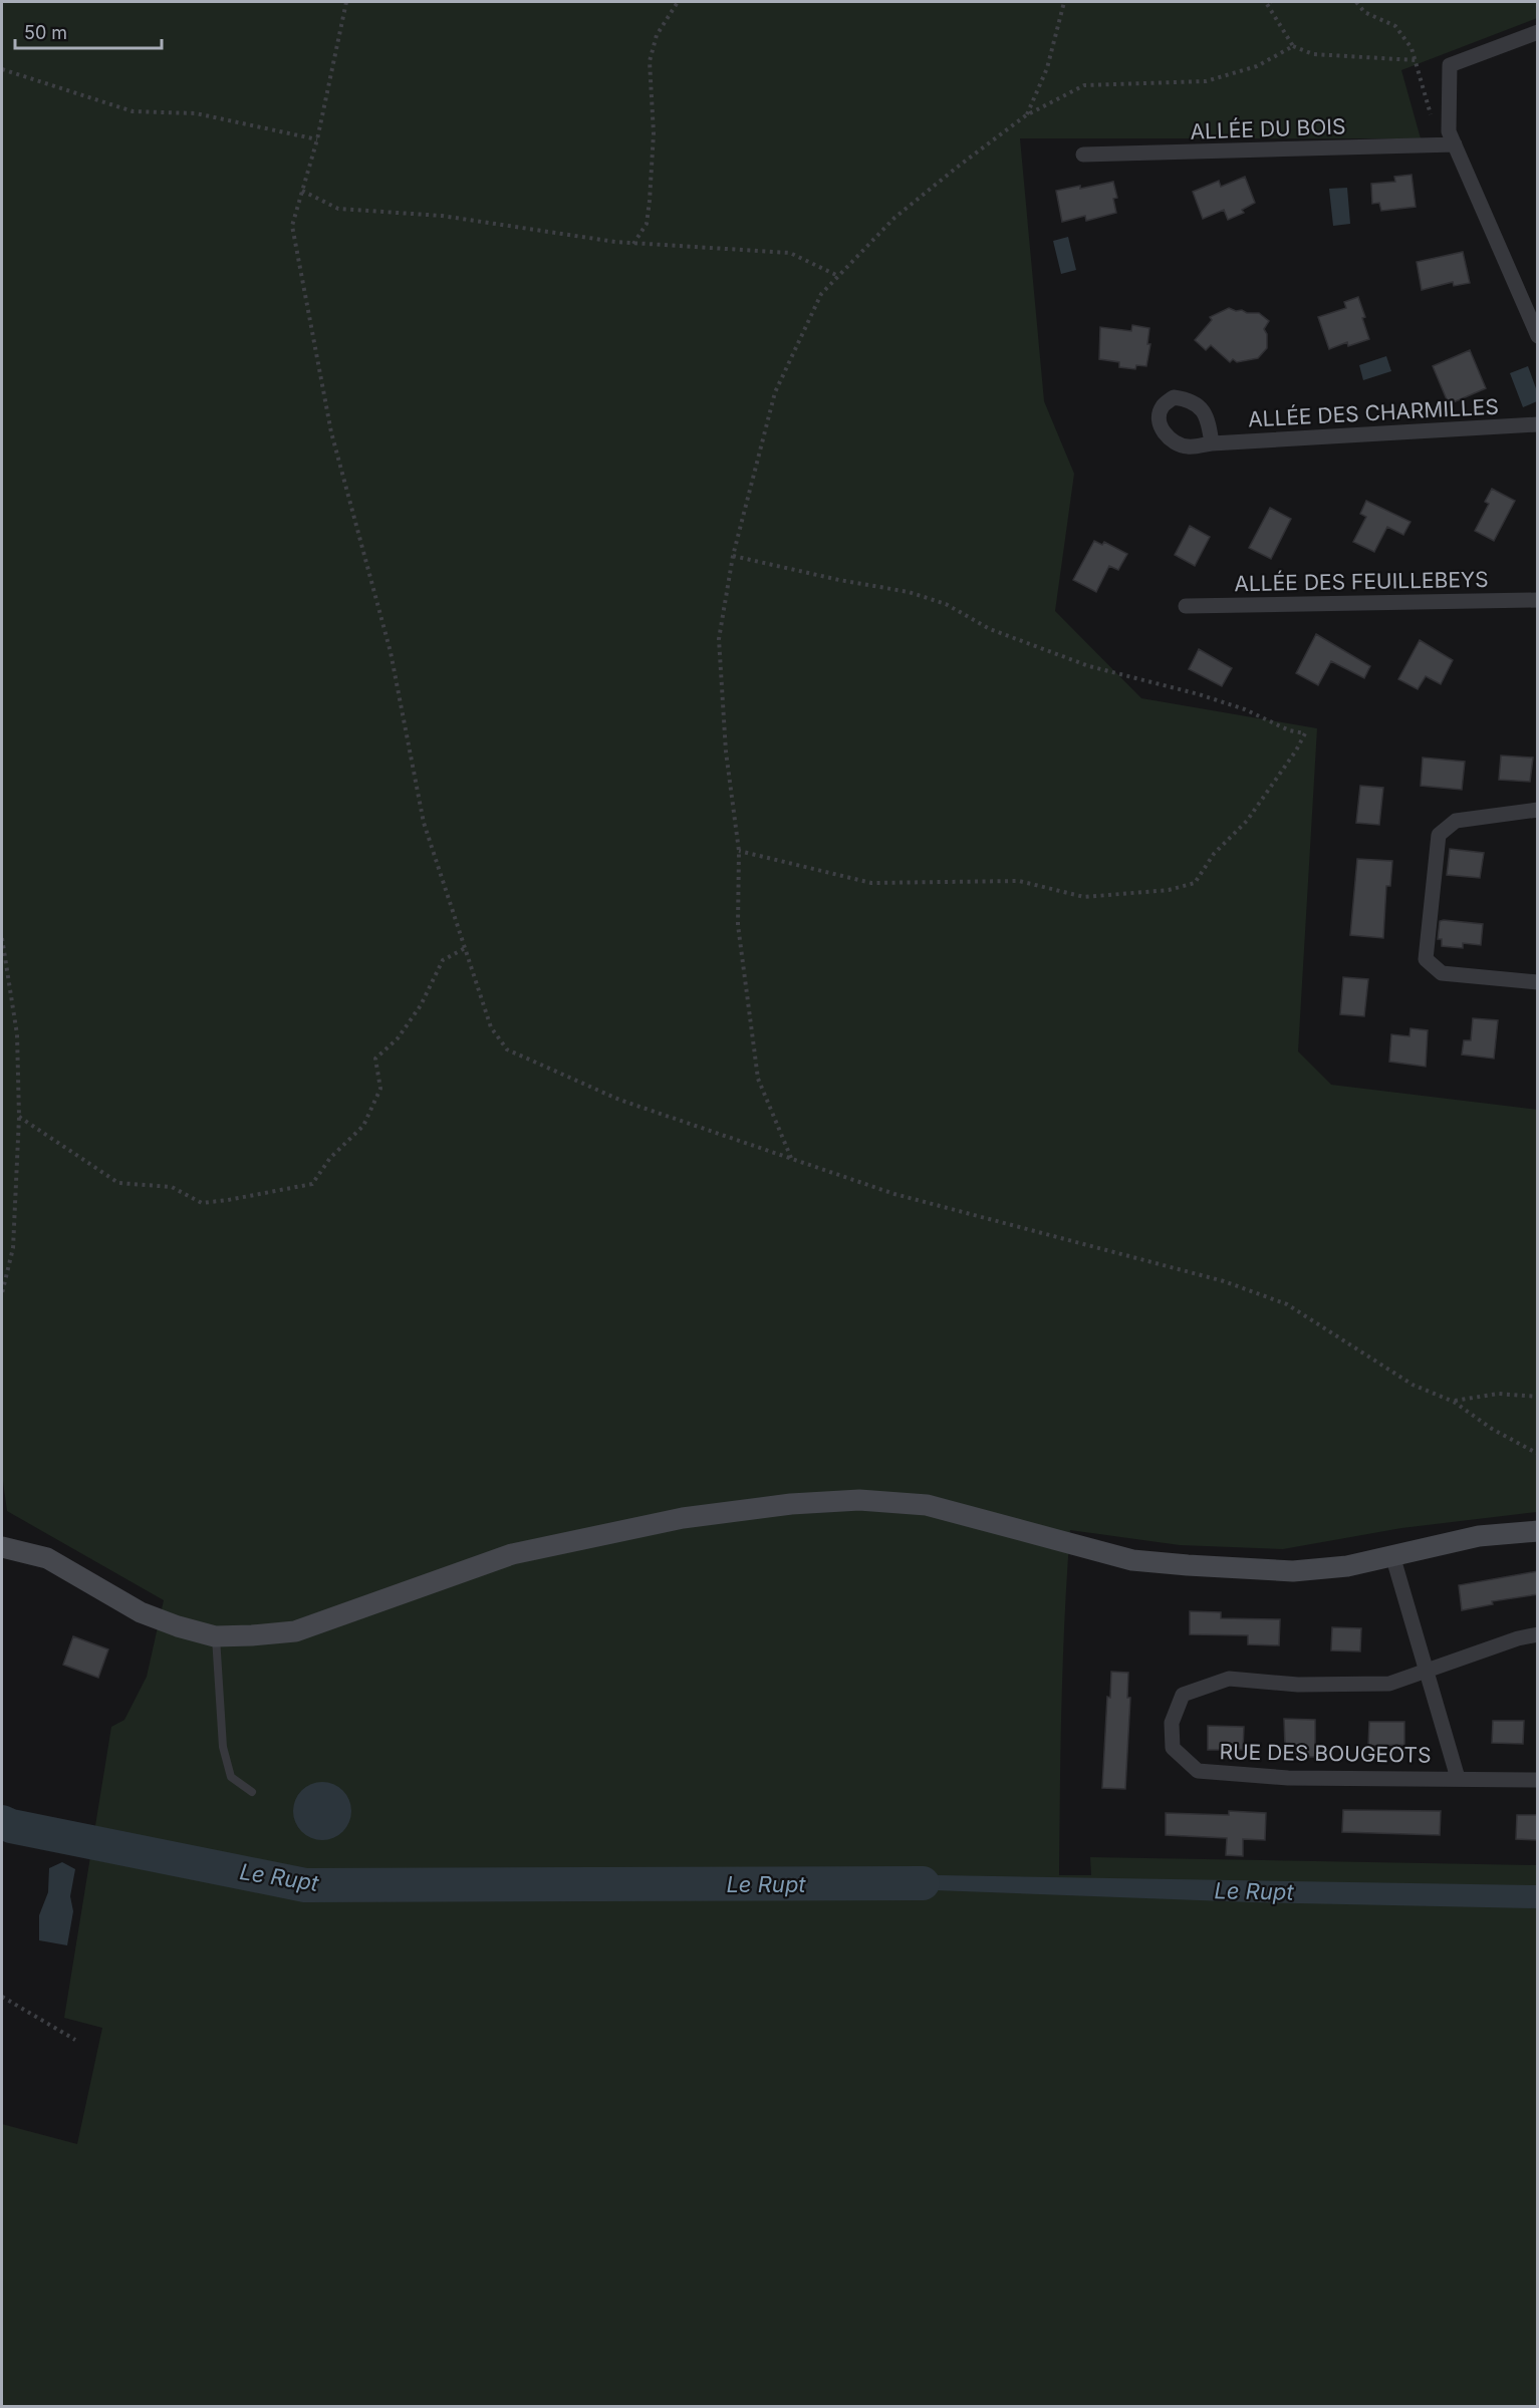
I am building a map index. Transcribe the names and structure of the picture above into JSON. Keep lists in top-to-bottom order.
{
  "streets": {
    "street": [
      "ALLÉE DU BOIS",
      "ALLÉE DES CHARMILLES",
      "ALLÉE DES FEUILLEBEYS",
      "RUE DES BOUGEOTS"
    ]
  },
  "water": ["Le Rupt"],
  "scale_bar": "50 m"
}
